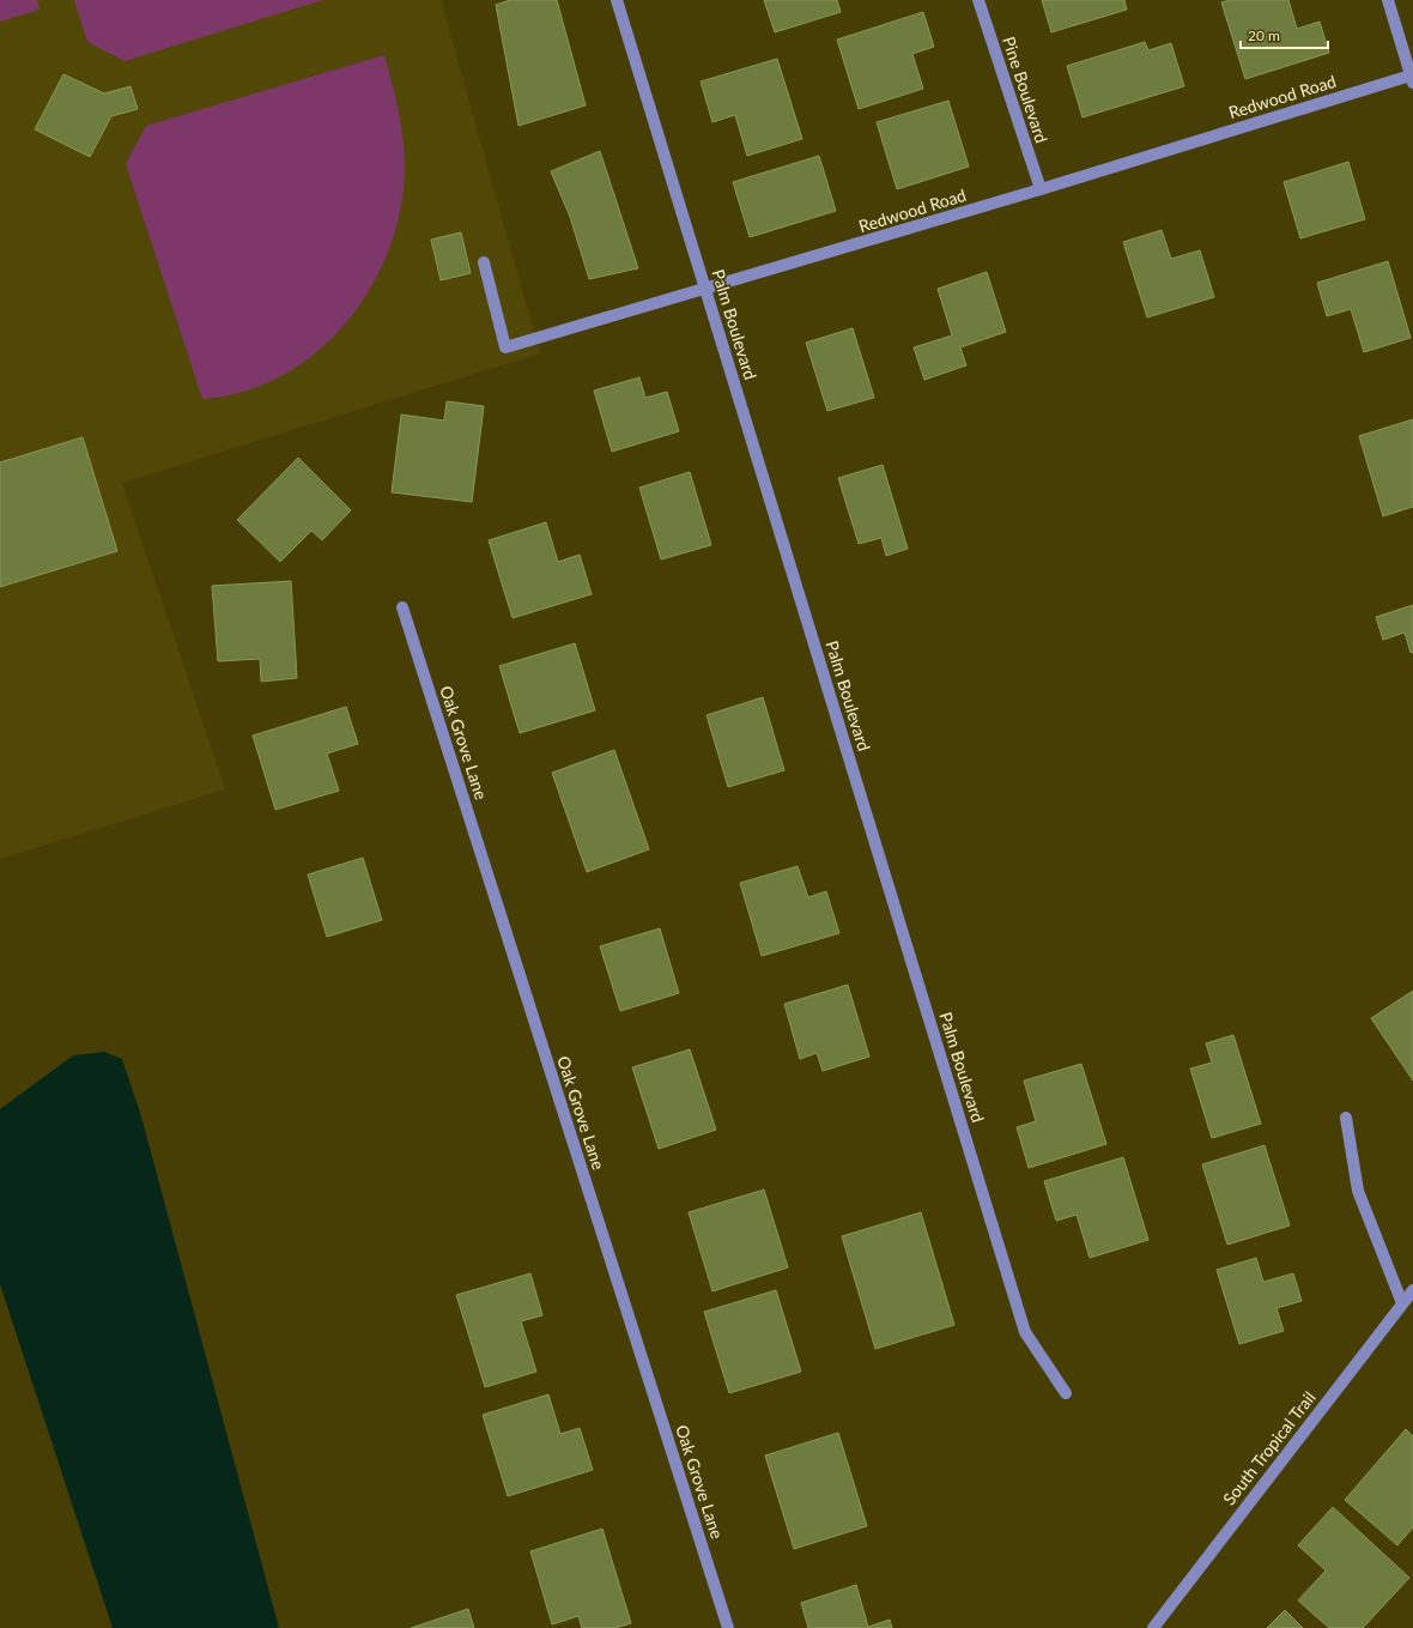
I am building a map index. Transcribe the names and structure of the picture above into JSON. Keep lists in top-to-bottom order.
{
  "streets": {
    "street": [
      "Pine Boulevard",
      "Redwood Road",
      "Palm Boulevard",
      "Oak Grove Lane",
      "South Tropical Trail"
    ]
  },
  "crossings": [
    ["Pine Boulevard", "Redwood Road"],
    ["Redwood Road", "Palm Boulevard"]
  ],
  "scale_bar": "20 m"
}
